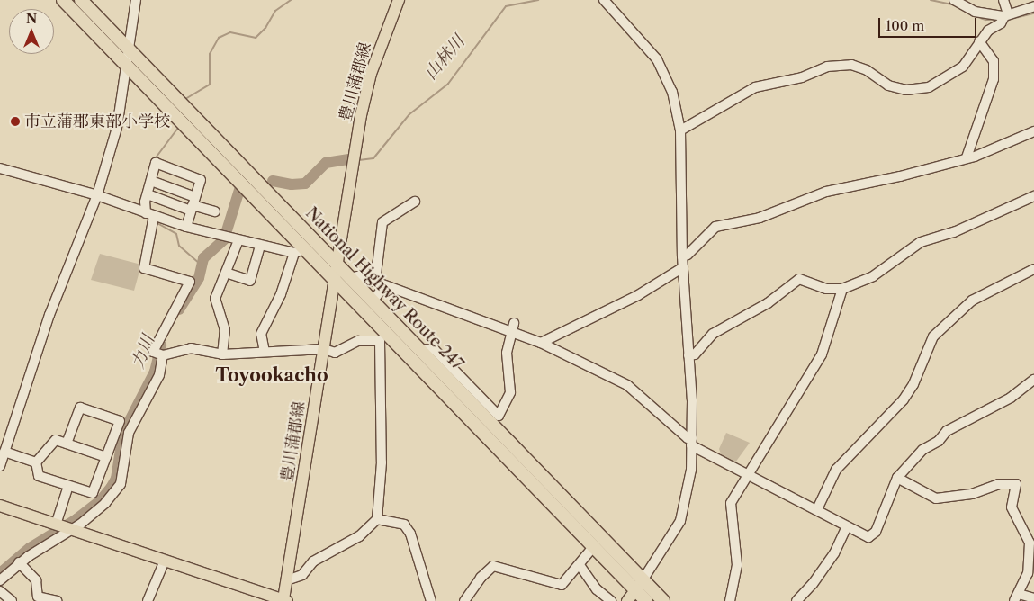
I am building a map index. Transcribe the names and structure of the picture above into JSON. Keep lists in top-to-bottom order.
{
  "streets": {
    "highway": ["National Highway Route 247"],
    "main road": ["豊川蒲郡線"]
  },
  "crossings": [
    ["豊川蒲郡線", "National Highway Route 247"]
  ],
  "districts": ["Toyookacho"],
  "water": ["山林川", "力川"],
  "places": ["市立蒲郡東部小学校"],
  "scale_bar": "100 m",
  "north": "top"
}
